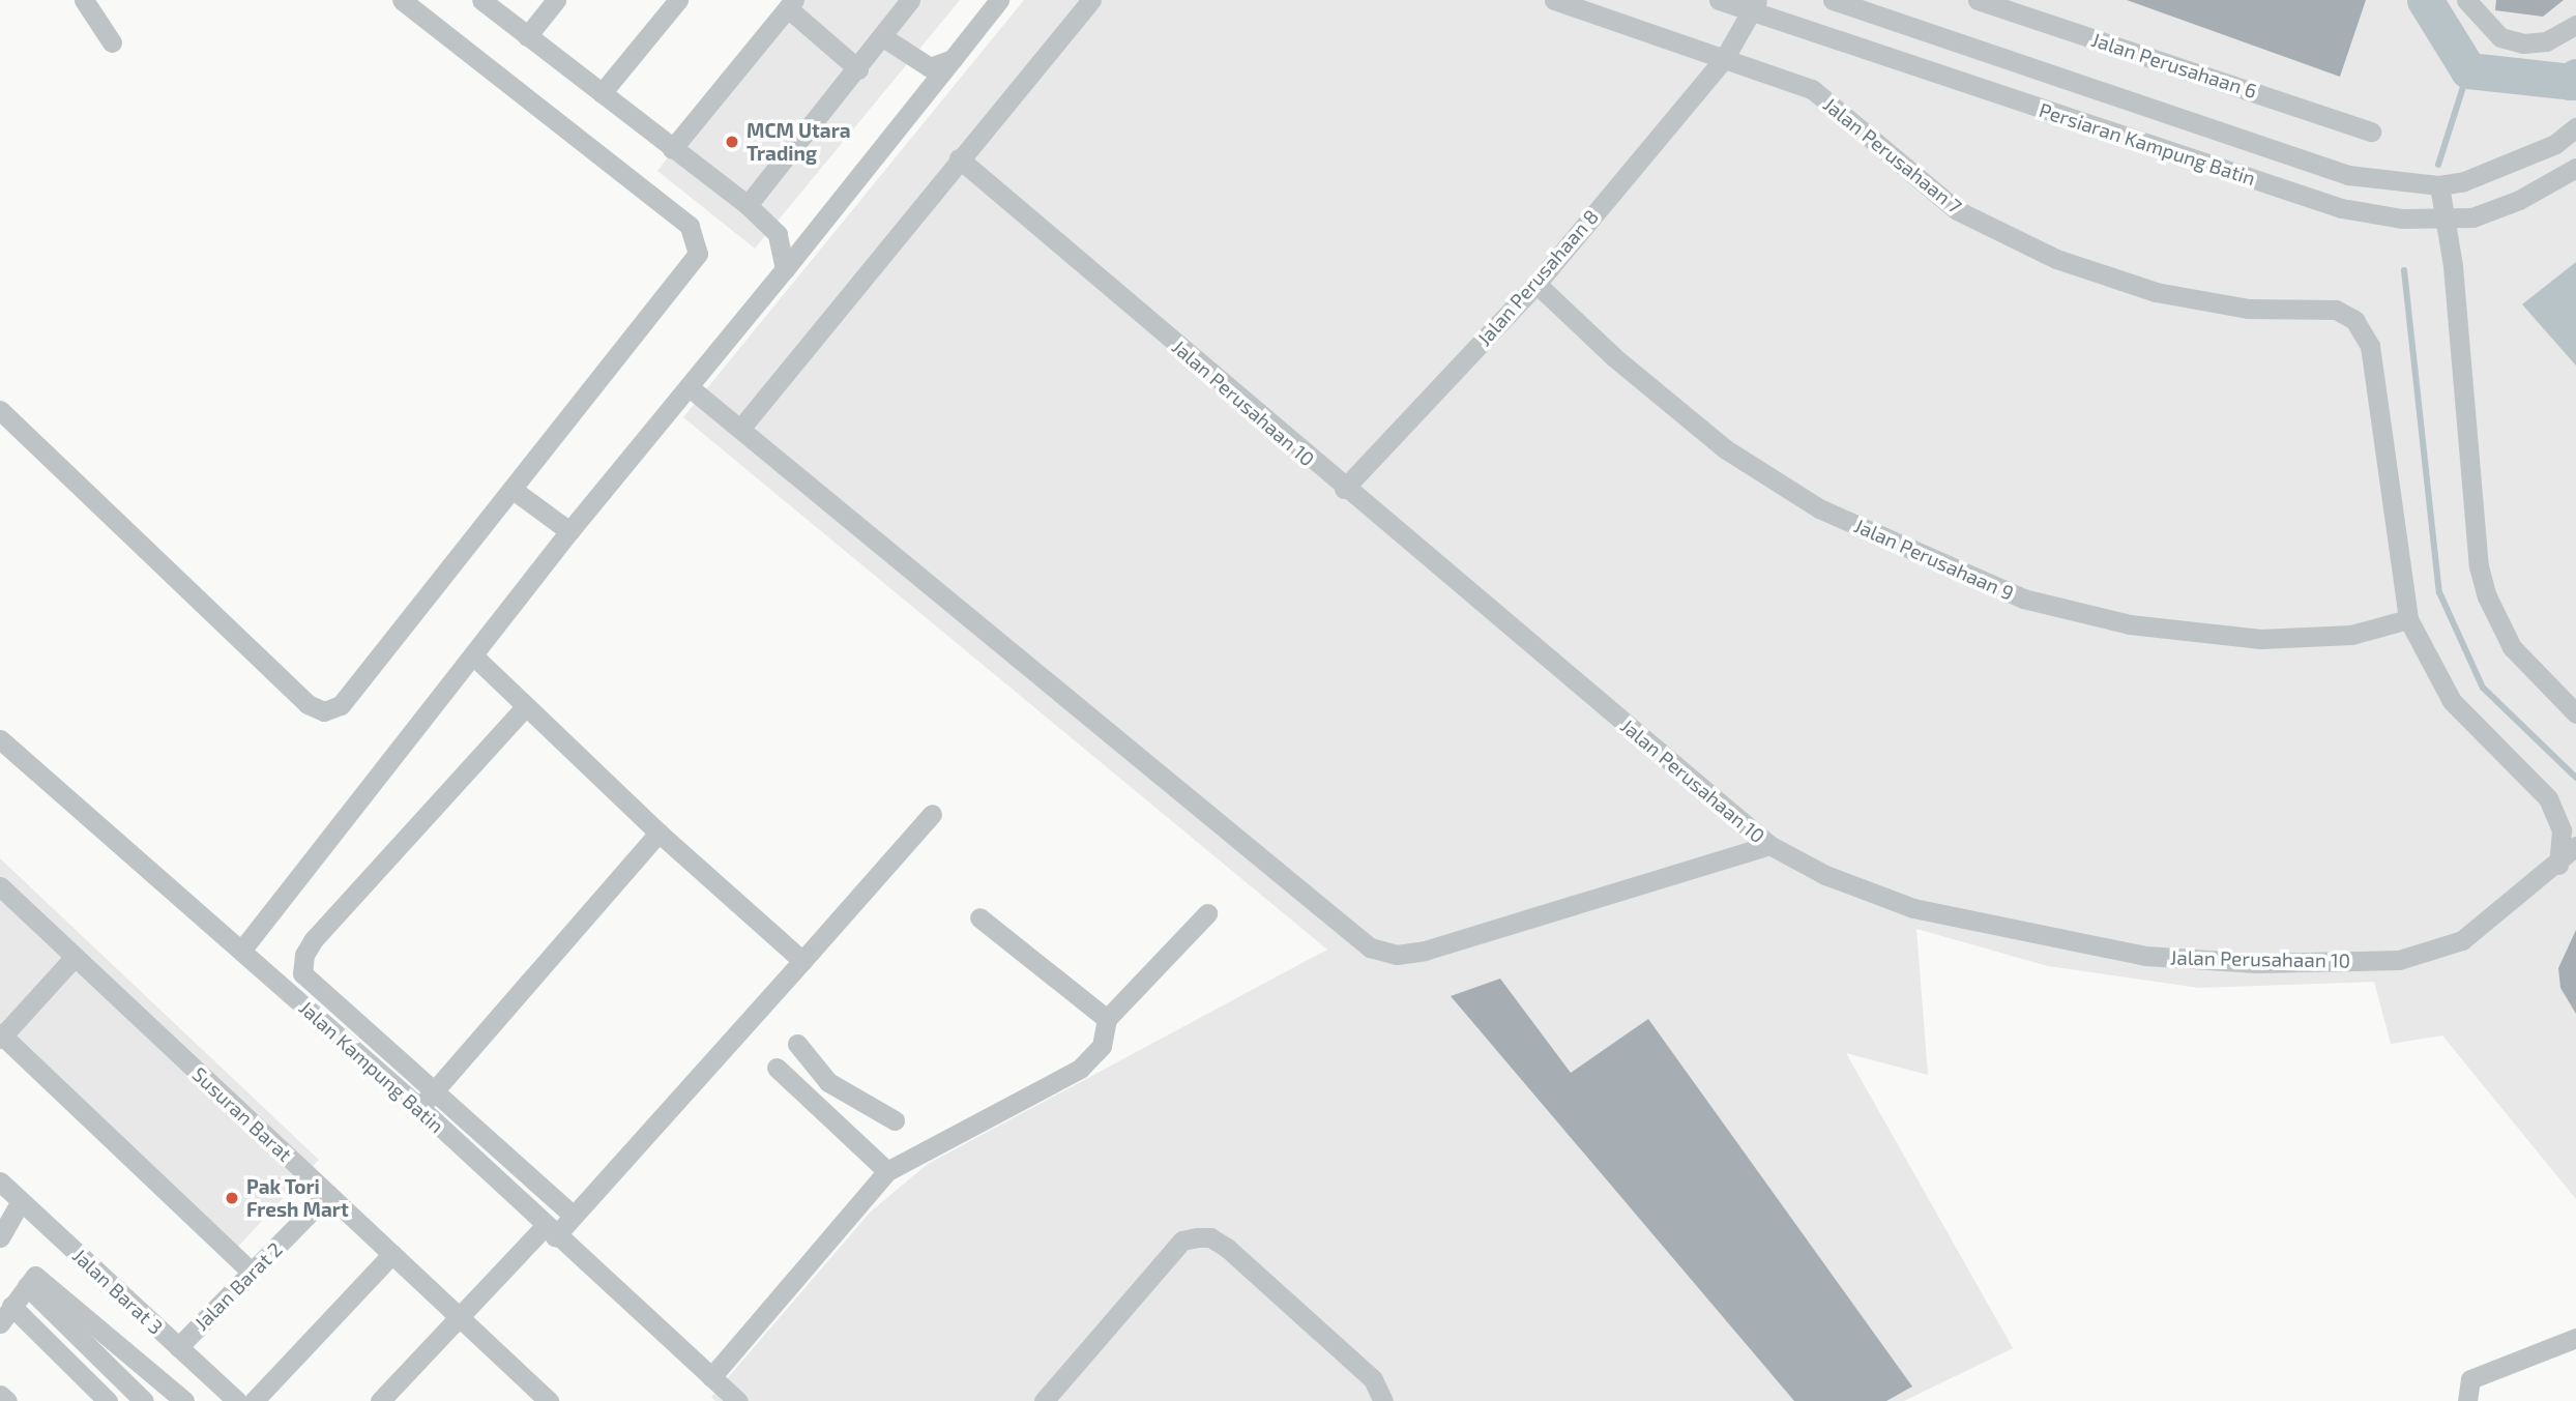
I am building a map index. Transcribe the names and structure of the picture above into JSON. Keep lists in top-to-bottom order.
{
  "streets": {
    "street": [
      "Jalan Perusahaan 6",
      "Persiaran Kampung Batin",
      "Jalan Perusahaan 7",
      "Jalan Perusahaan 8",
      "Jalan Perusahaan 10",
      "Jalan Perusahaan 9",
      "Jalan Kampung Batin",
      "Susuran Barat",
      "Jalan Barat 2",
      "Jalan Barat 3"
    ]
  },
  "crossings": [
    ["Persiaran Kampung Batin", "Jalan Perusahaan 8"],
    ["Jalan Perusahaan 7", "Jalan Perusahaan 8"],
    ["Jalan Perusahaan 7", "Jalan Perusahaan 9"],
    ["Jalan Perusahaan 8", "Jalan Perusahaan 10"],
    ["Jalan Perusahaan 8", "Jalan Perusahaan 9"],
    ["Susuran Barat", "Jalan Barat 2"],
    ["Jalan Barat 2", "Jalan Barat 3"]
  ],
  "places": ["MCM Utara Trading", "Pak Tori Fresh Mart"]
}
